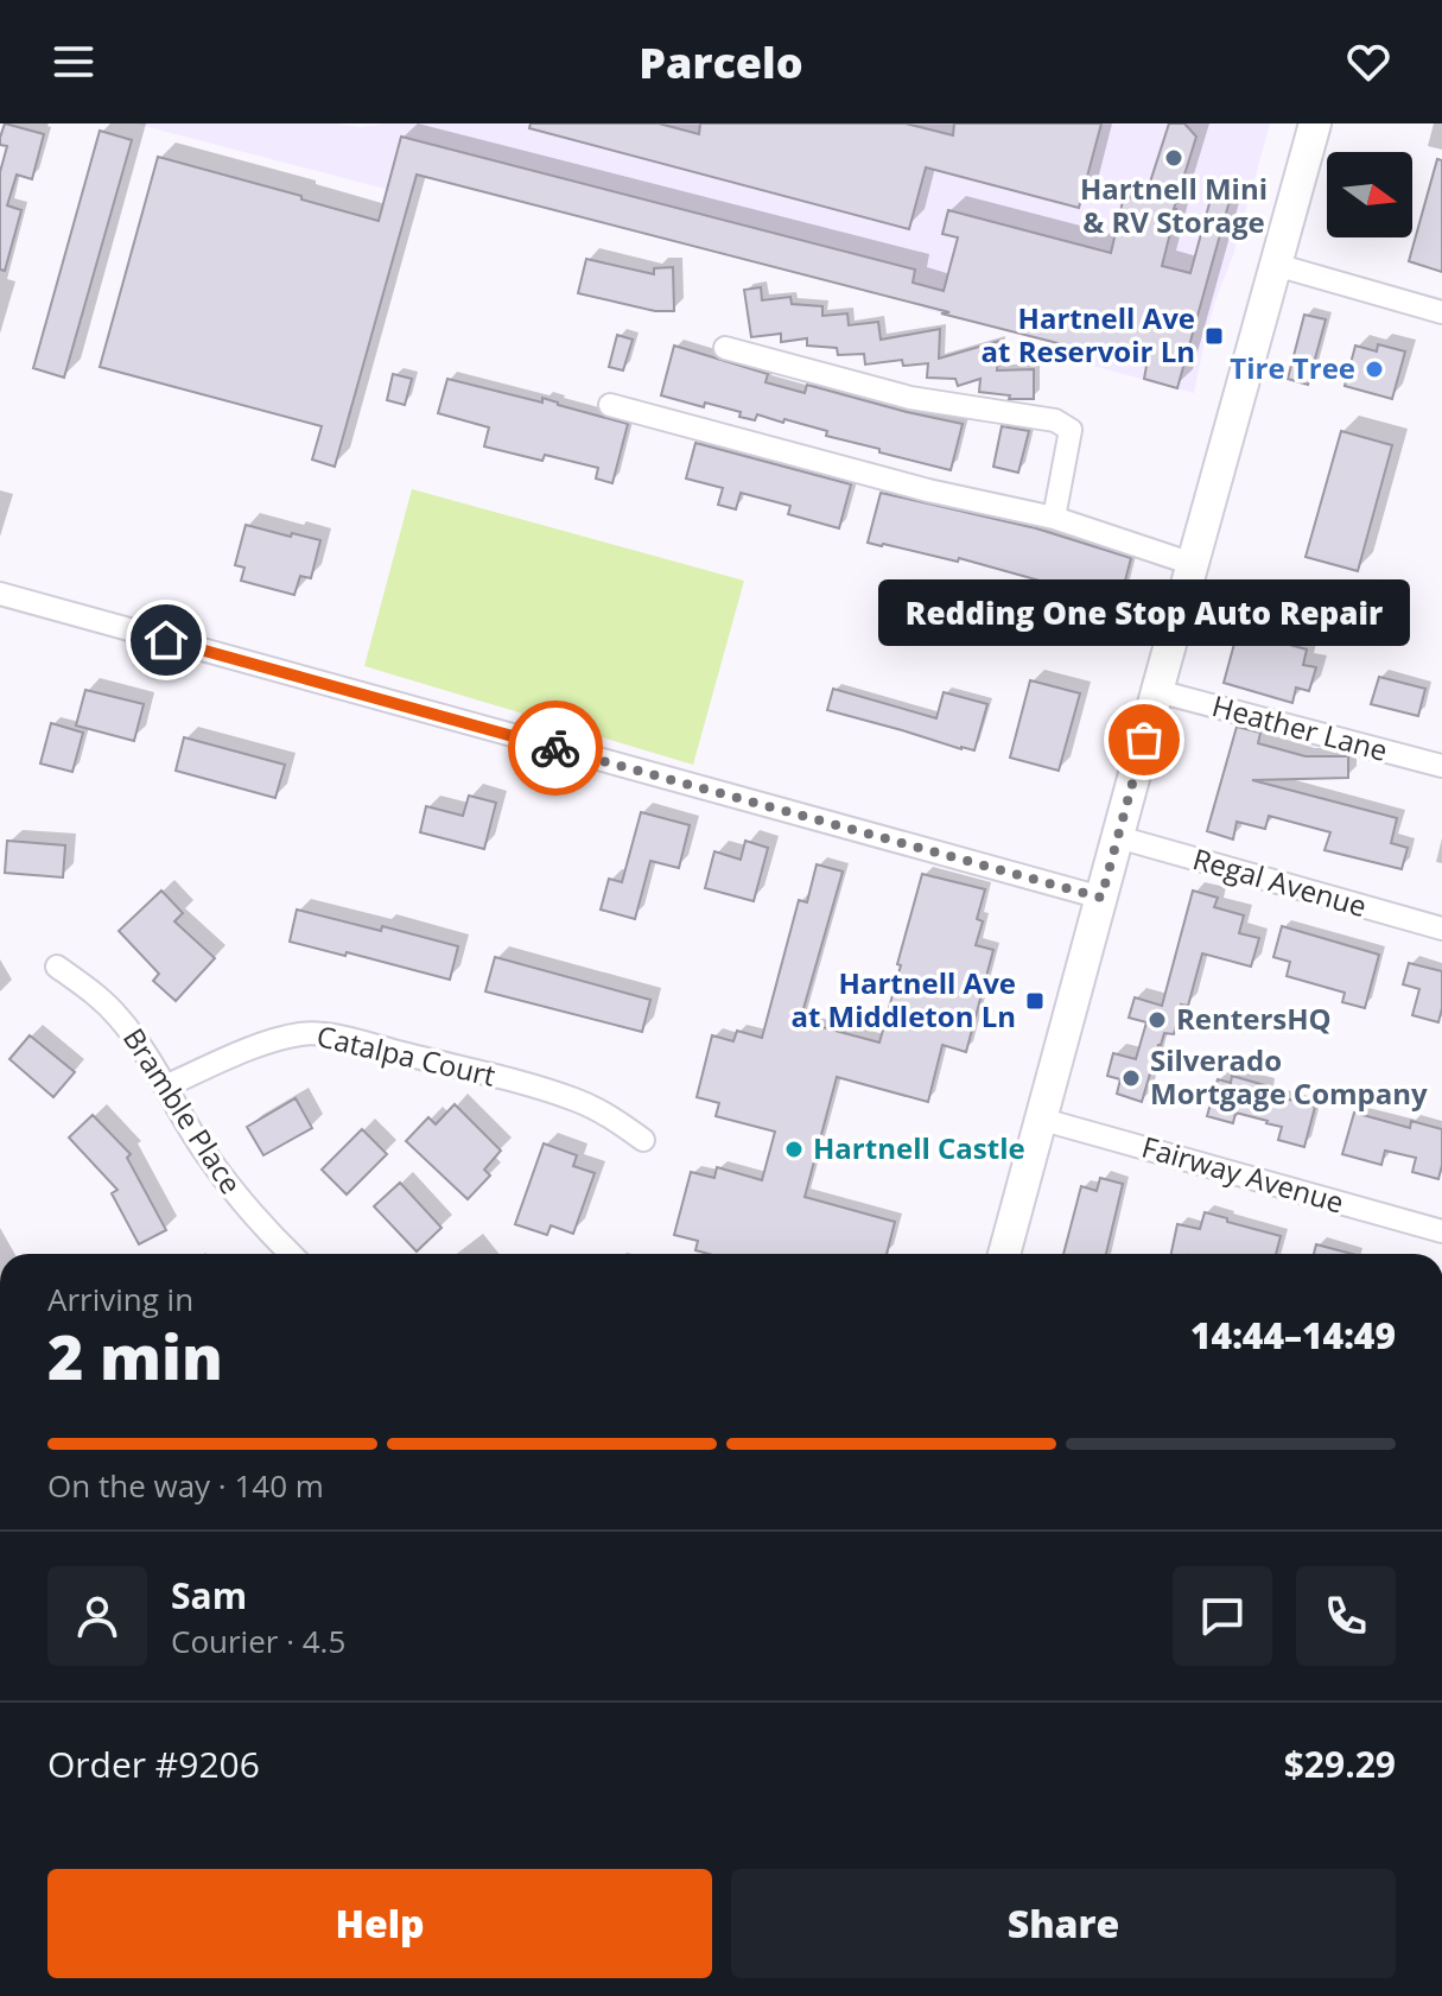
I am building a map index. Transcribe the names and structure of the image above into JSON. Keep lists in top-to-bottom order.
{
  "streets": {
    "street": [
      "Heather Lane",
      "Regal Avenue",
      "Catalpa Court",
      "Bramble Place",
      "Fairway Avenue"
    ]
  },
  "crossings": [
    ["Catalpa Court", "Bramble Place"]
  ],
  "places": {
    "other": [
      "Hartnell Mini & RV Storage",
      "Tire Tree",
      "Redding One Stop Auto Repair",
      "RentersHQ",
      "Silverado Mortgage Company",
      "Hartnell Castle"
    ],
    "transit": ["Hartnell Ave at Reservoir Ln", "Hartnell Ave at Middleton Ln"]
  },
  "north": "right",
  "page": {
    "header": "Parcelo",
    "bubble": "Redding One Stop Auto Repair",
    "heading": ["2 min", "Arriving in", "14:44–14:49"],
    "panel": [
      "Sam",
      "Courier · 4.5",
      "Order #9206",
      "$29.29"
    ],
    "bar": "On the way · 140 m",
    "buttons": ["Help", "Share"]
  }
}
